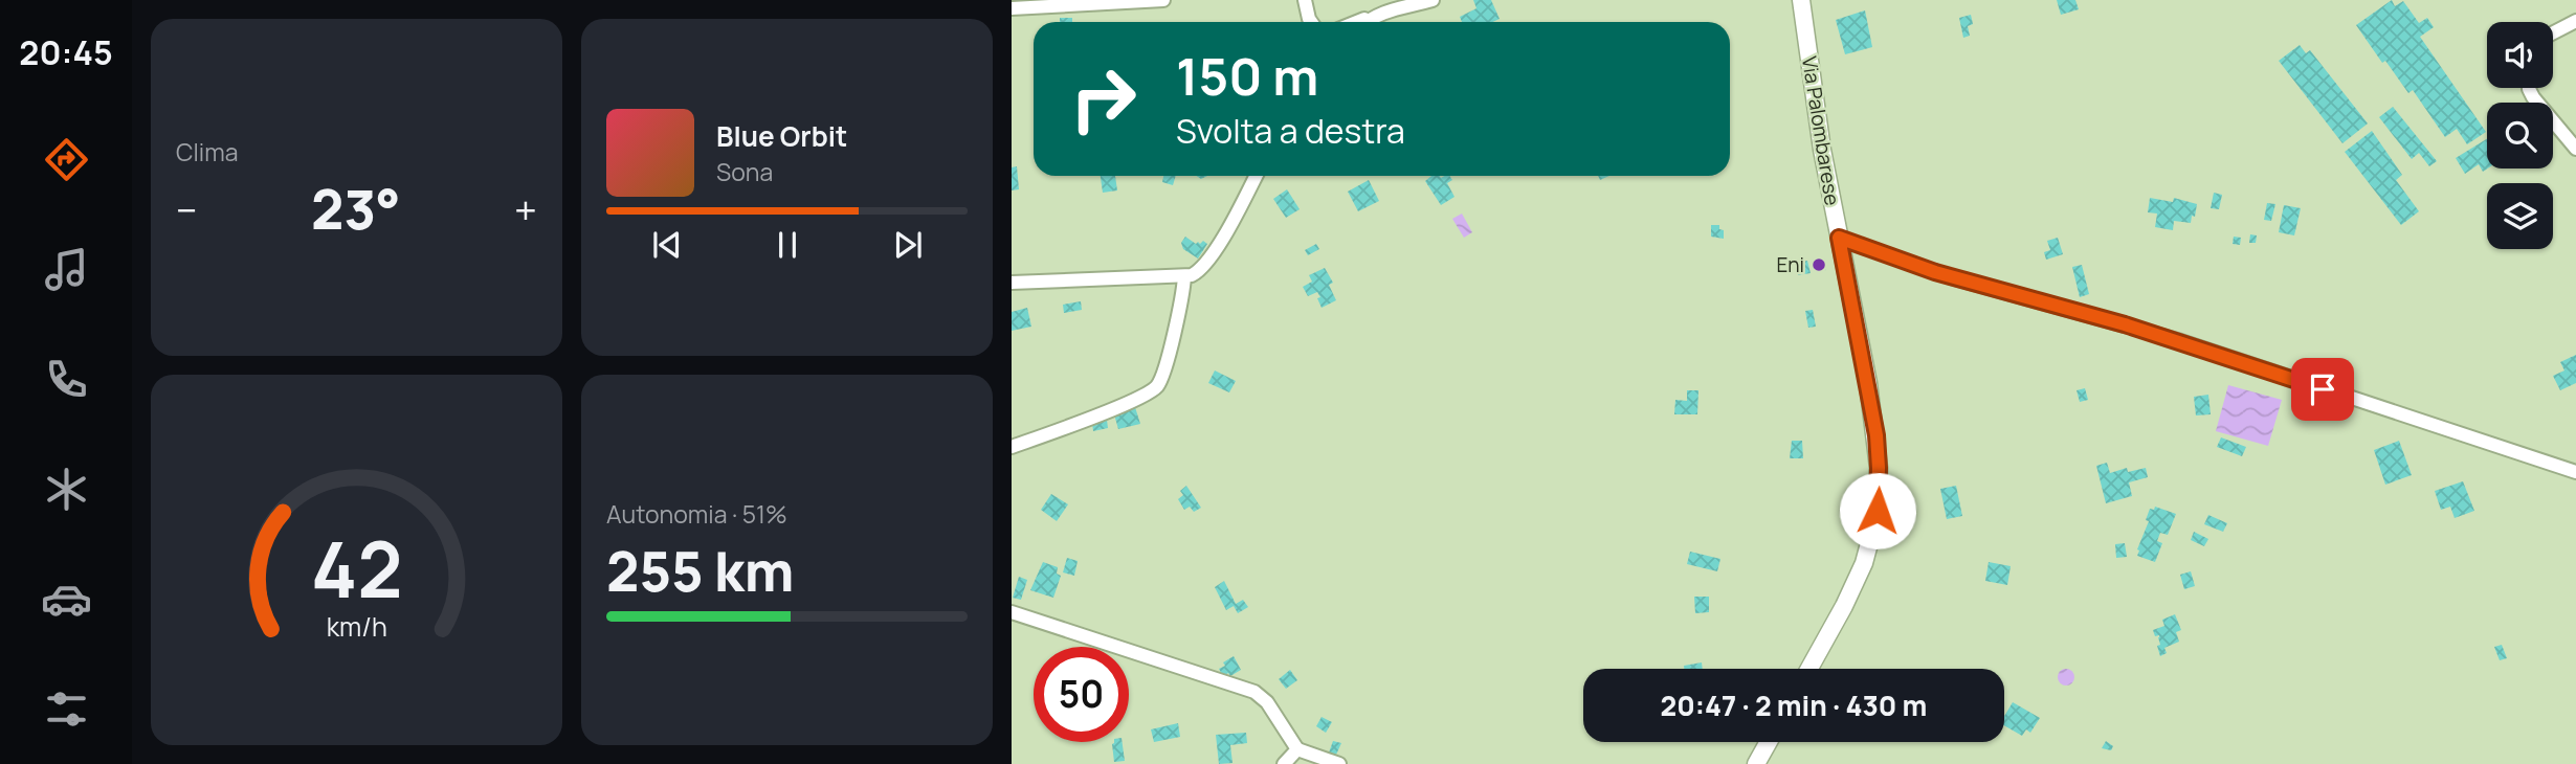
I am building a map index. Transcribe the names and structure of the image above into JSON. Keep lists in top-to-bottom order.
{
  "streets": {
    "main road": ["Via Palombarese"]
  },
  "places": ["Eni"],
  "page": {
    "tabs": "20:45",
    "tile": [
      "Clima",
      ["Autonomia · 51%", "255 km"]
    ],
    "turn": ["150 m", "Svolta a destra"],
    "song": ["Blue Orbit", "Sona"],
    "heat": ["−", "23°", "+"],
    "limit": "50",
    "trip": "20:47 · 2 min · 430 m",
    "gauge": ["42", "km/h"]
  }
}
